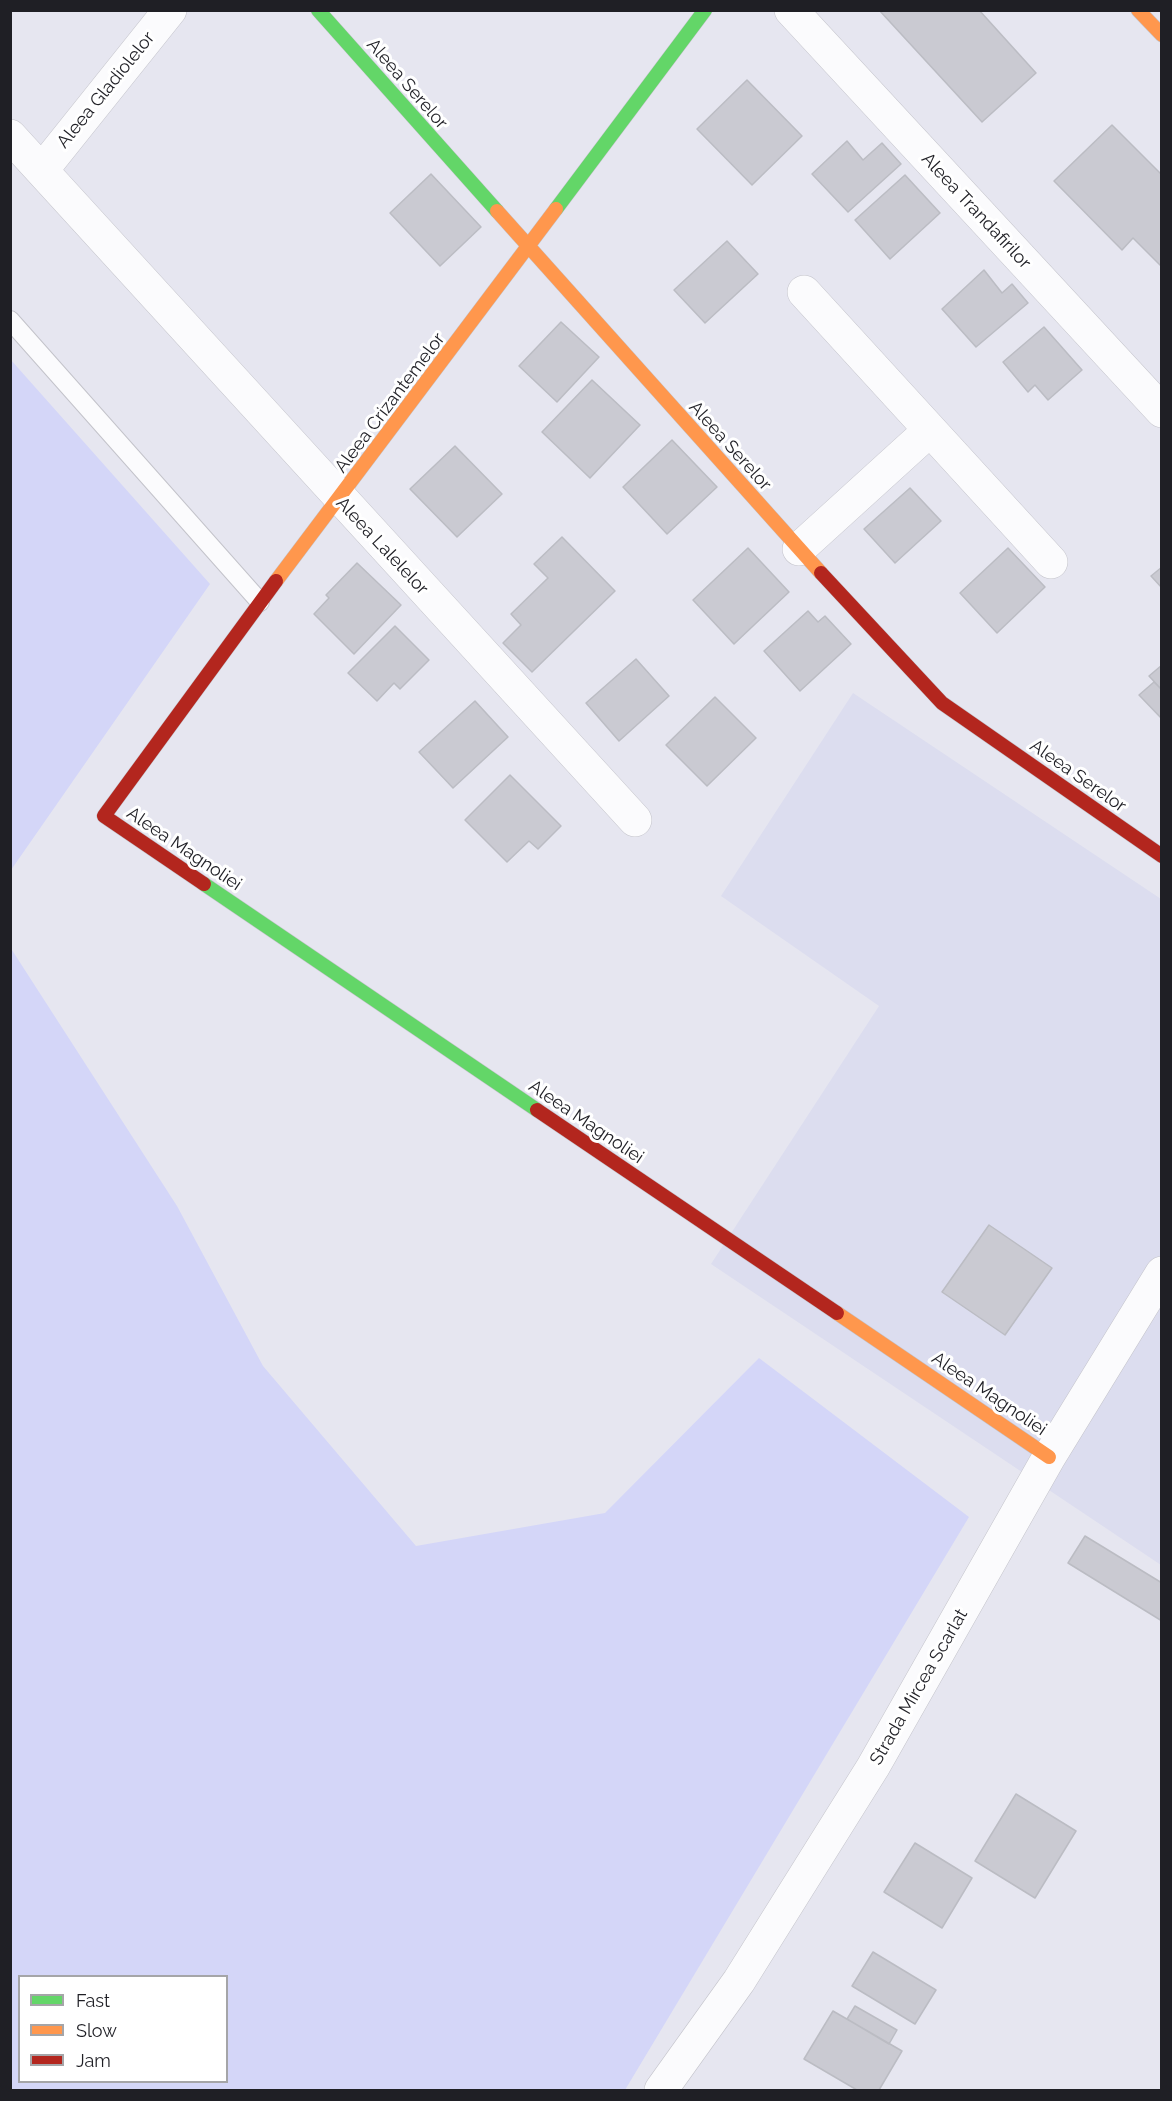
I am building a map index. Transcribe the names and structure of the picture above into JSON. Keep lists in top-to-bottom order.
{
  "streets": {
    "street": [
      "Aleea Serelor",
      "Aleea Gladiolelor",
      "Aleea Trandafirilor",
      "Aleea Crizantemelor",
      "Aleea Lalelelor",
      "Aleea Magnoliei",
      "Strada Mircea Scarlat"
    ]
  },
  "crossings": [
    ["Aleea Serelor", "Aleea Crizantemelor"],
    ["Aleea Gladiolelor", "Aleea Lalelelor"],
    ["Aleea Crizantemelor", "Aleea Lalelelor"],
    ["Aleea Crizantemelor", "Aleea Magnoliei"],
    ["Aleea Magnoliei", "Strada Mircea Scarlat"]
  ],
  "legend": ["Fast", "Slow", "Jam"]
}
